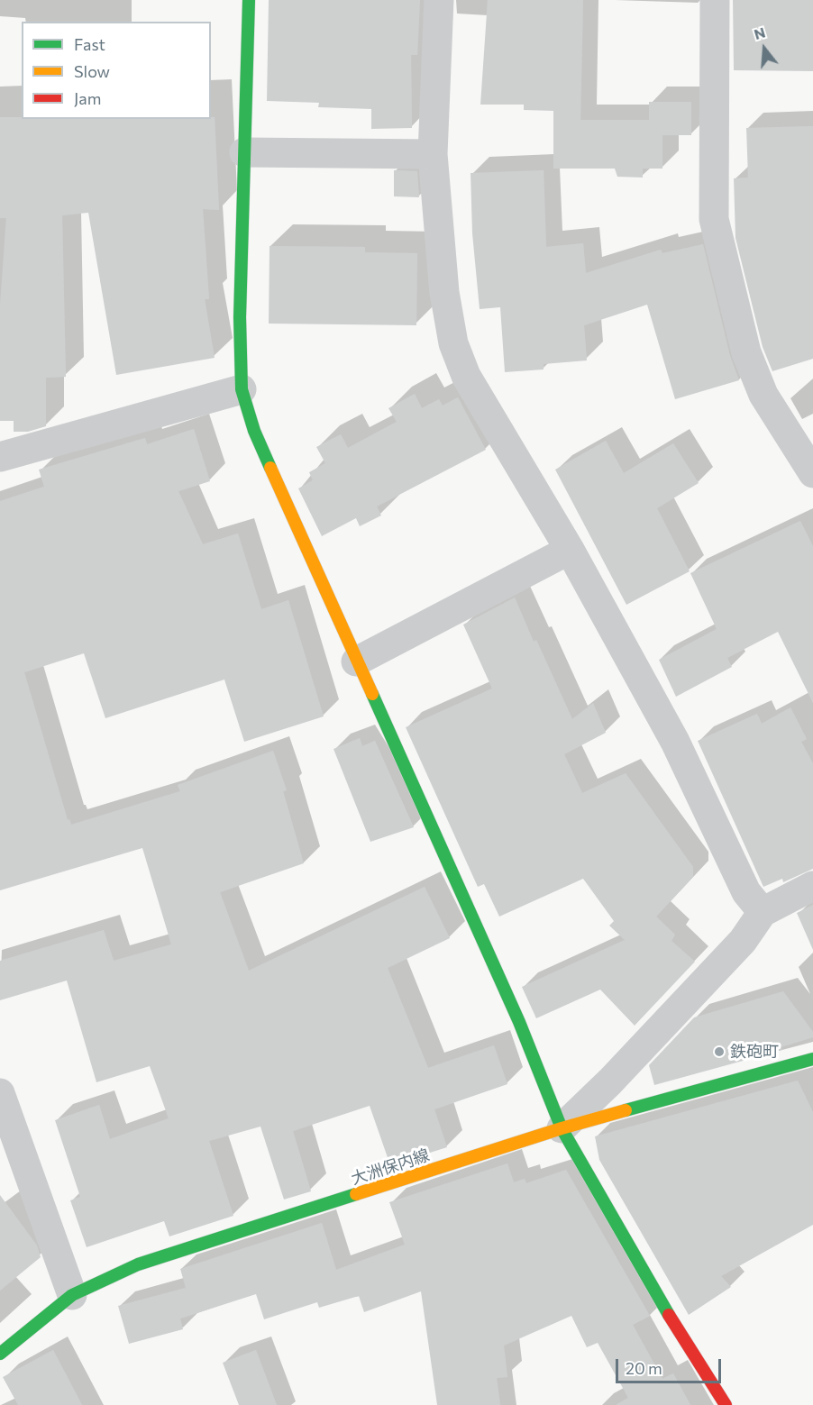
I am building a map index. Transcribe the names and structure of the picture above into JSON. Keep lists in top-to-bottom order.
{
  "streets": {
    "street": ["大洲保内線"]
  },
  "places": ["鉄砲町"],
  "legend": ["Fast", "Slow", "Jam"],
  "scale_bar": "20 m",
  "north": "top"
}
